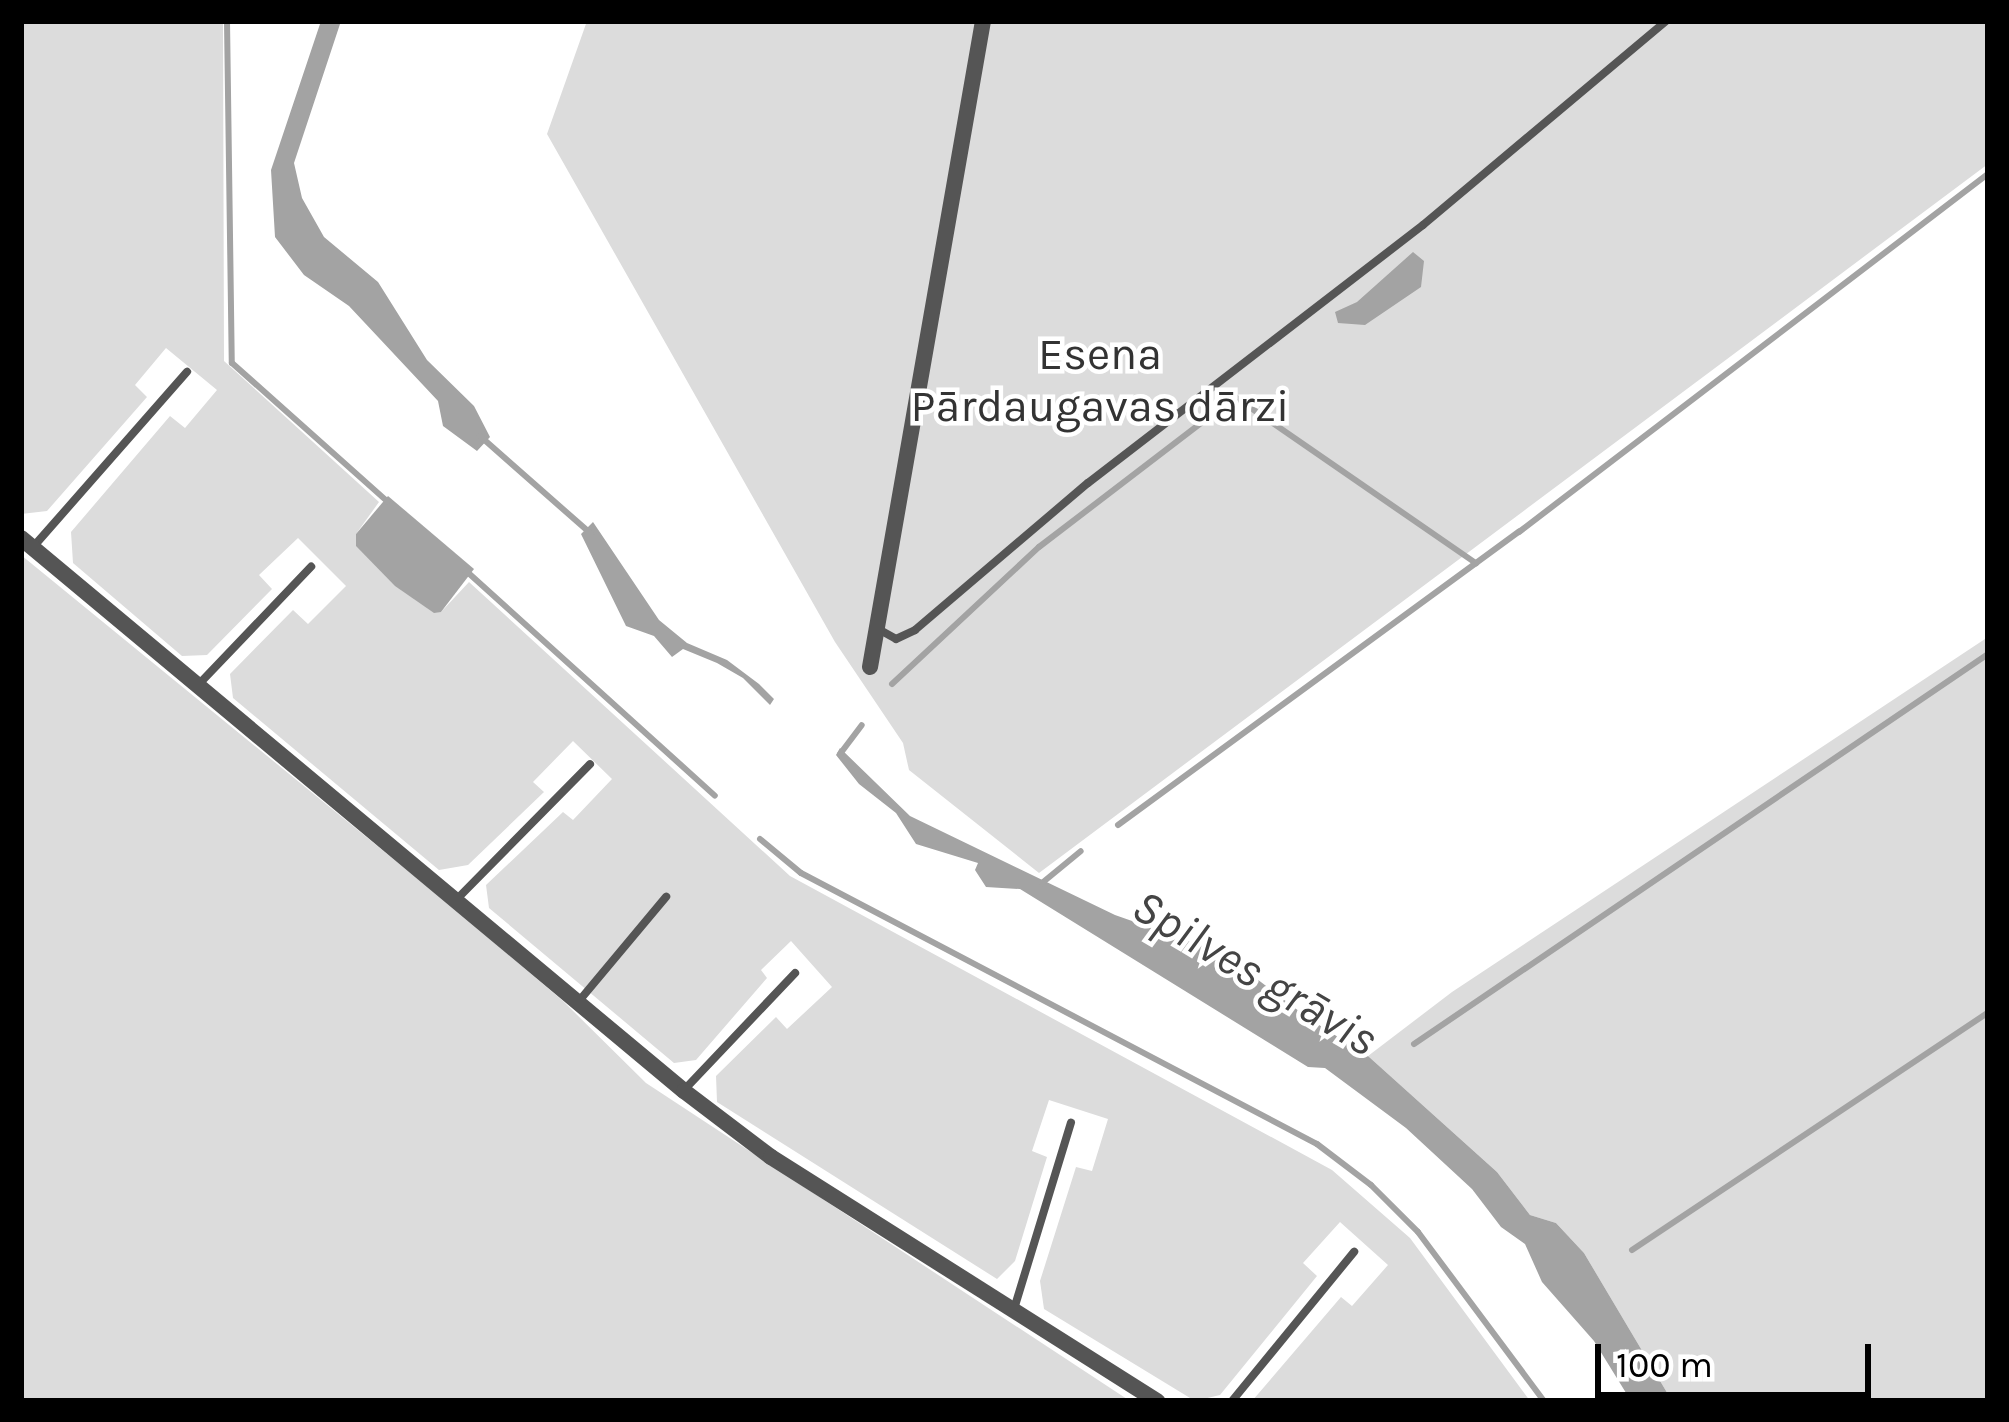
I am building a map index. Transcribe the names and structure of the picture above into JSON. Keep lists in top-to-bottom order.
{
  "water": ["Spilves grāvis"],
  "parks": ["Esena Pārdaugavas dārzi"],
  "scale_bar": "100 m"
}
